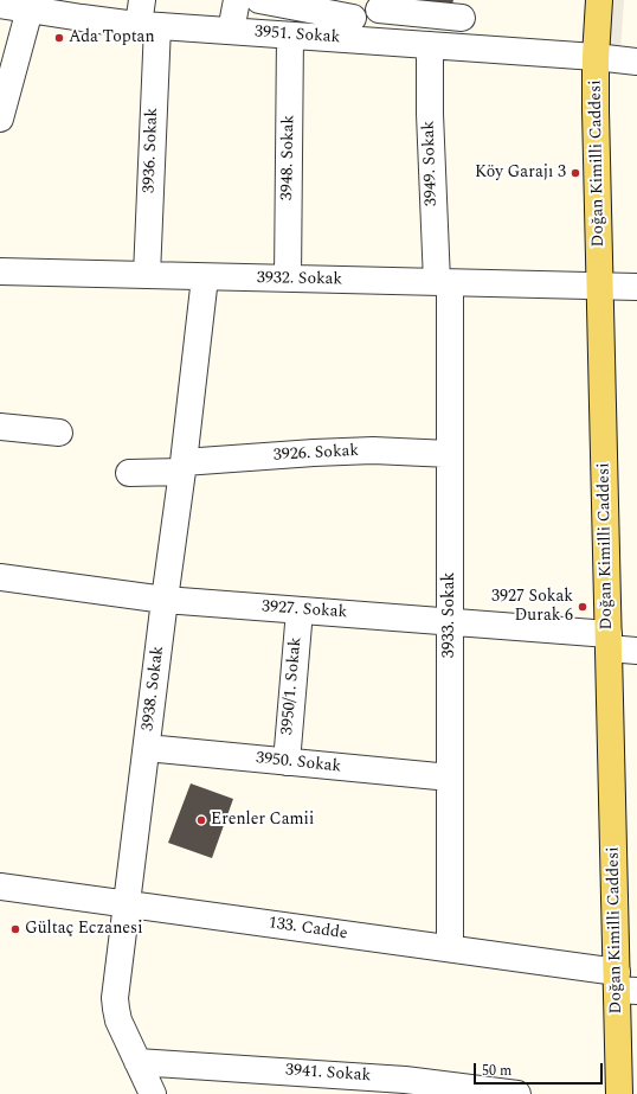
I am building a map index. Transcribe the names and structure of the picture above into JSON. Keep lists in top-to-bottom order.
{
  "streets": {
    "main road": ["Doğan Kimilli Caddesi"],
    "street": [
      "3951. Sokak",
      "3936. Sokak",
      "3948. Sokak",
      "3949. Sokak",
      "3932. Sokak",
      "3926. Sokak",
      "3927. Sokak",
      "3933. Sokak",
      "3950/1. Sokak",
      "3938. Sokak",
      "3950. Sokak",
      "133. Cadde",
      "3941. Sokak"
    ]
  },
  "crossings": [
    ["3951. Sokak", "3936. Sokak"],
    ["3951. Sokak", "3948. Sokak"],
    ["3951. Sokak", "3949. Sokak"],
    ["3951. Sokak", "Doğan Kimilli Caddesi"],
    ["3936. Sokak", "3932. Sokak"],
    ["3948. Sokak", "3932. Sokak"],
    ["3949. Sokak", "3932. Sokak"],
    ["3949. Sokak", "3933. Sokak"],
    ["Doğan Kimilli Caddesi", "3932. Sokak"],
    ["Doğan Kimilli Caddesi", "3927. Sokak"],
    ["Doğan Kimilli Caddesi", "133. Cadde"],
    ["3932. Sokak", "3933. Sokak"],
    ["3932. Sokak", "3938. Sokak"],
    ["3926. Sokak", "3933. Sokak"],
    ["3926. Sokak", "3938. Sokak"],
    ["3927. Sokak", "3933. Sokak"],
    ["3927. Sokak", "3950/1. Sokak"],
    ["3927. Sokak", "3938. Sokak"],
    ["3933. Sokak", "3950. Sokak"],
    ["3933. Sokak", "133. Cadde"],
    ["3950/1. Sokak", "3950. Sokak"],
    ["3938. Sokak", "3950. Sokak"],
    ["3938. Sokak", "133. Cadde"],
    ["3938. Sokak", "3941. Sokak"]
  ],
  "places": [
    "Ada Toptan",
    "Köy Garajı 3",
    "3927 Sokak Durak 6",
    "Erenler Camii",
    "Gültaç Eczanesi"
  ],
  "scale_bar": "50 m"
}
